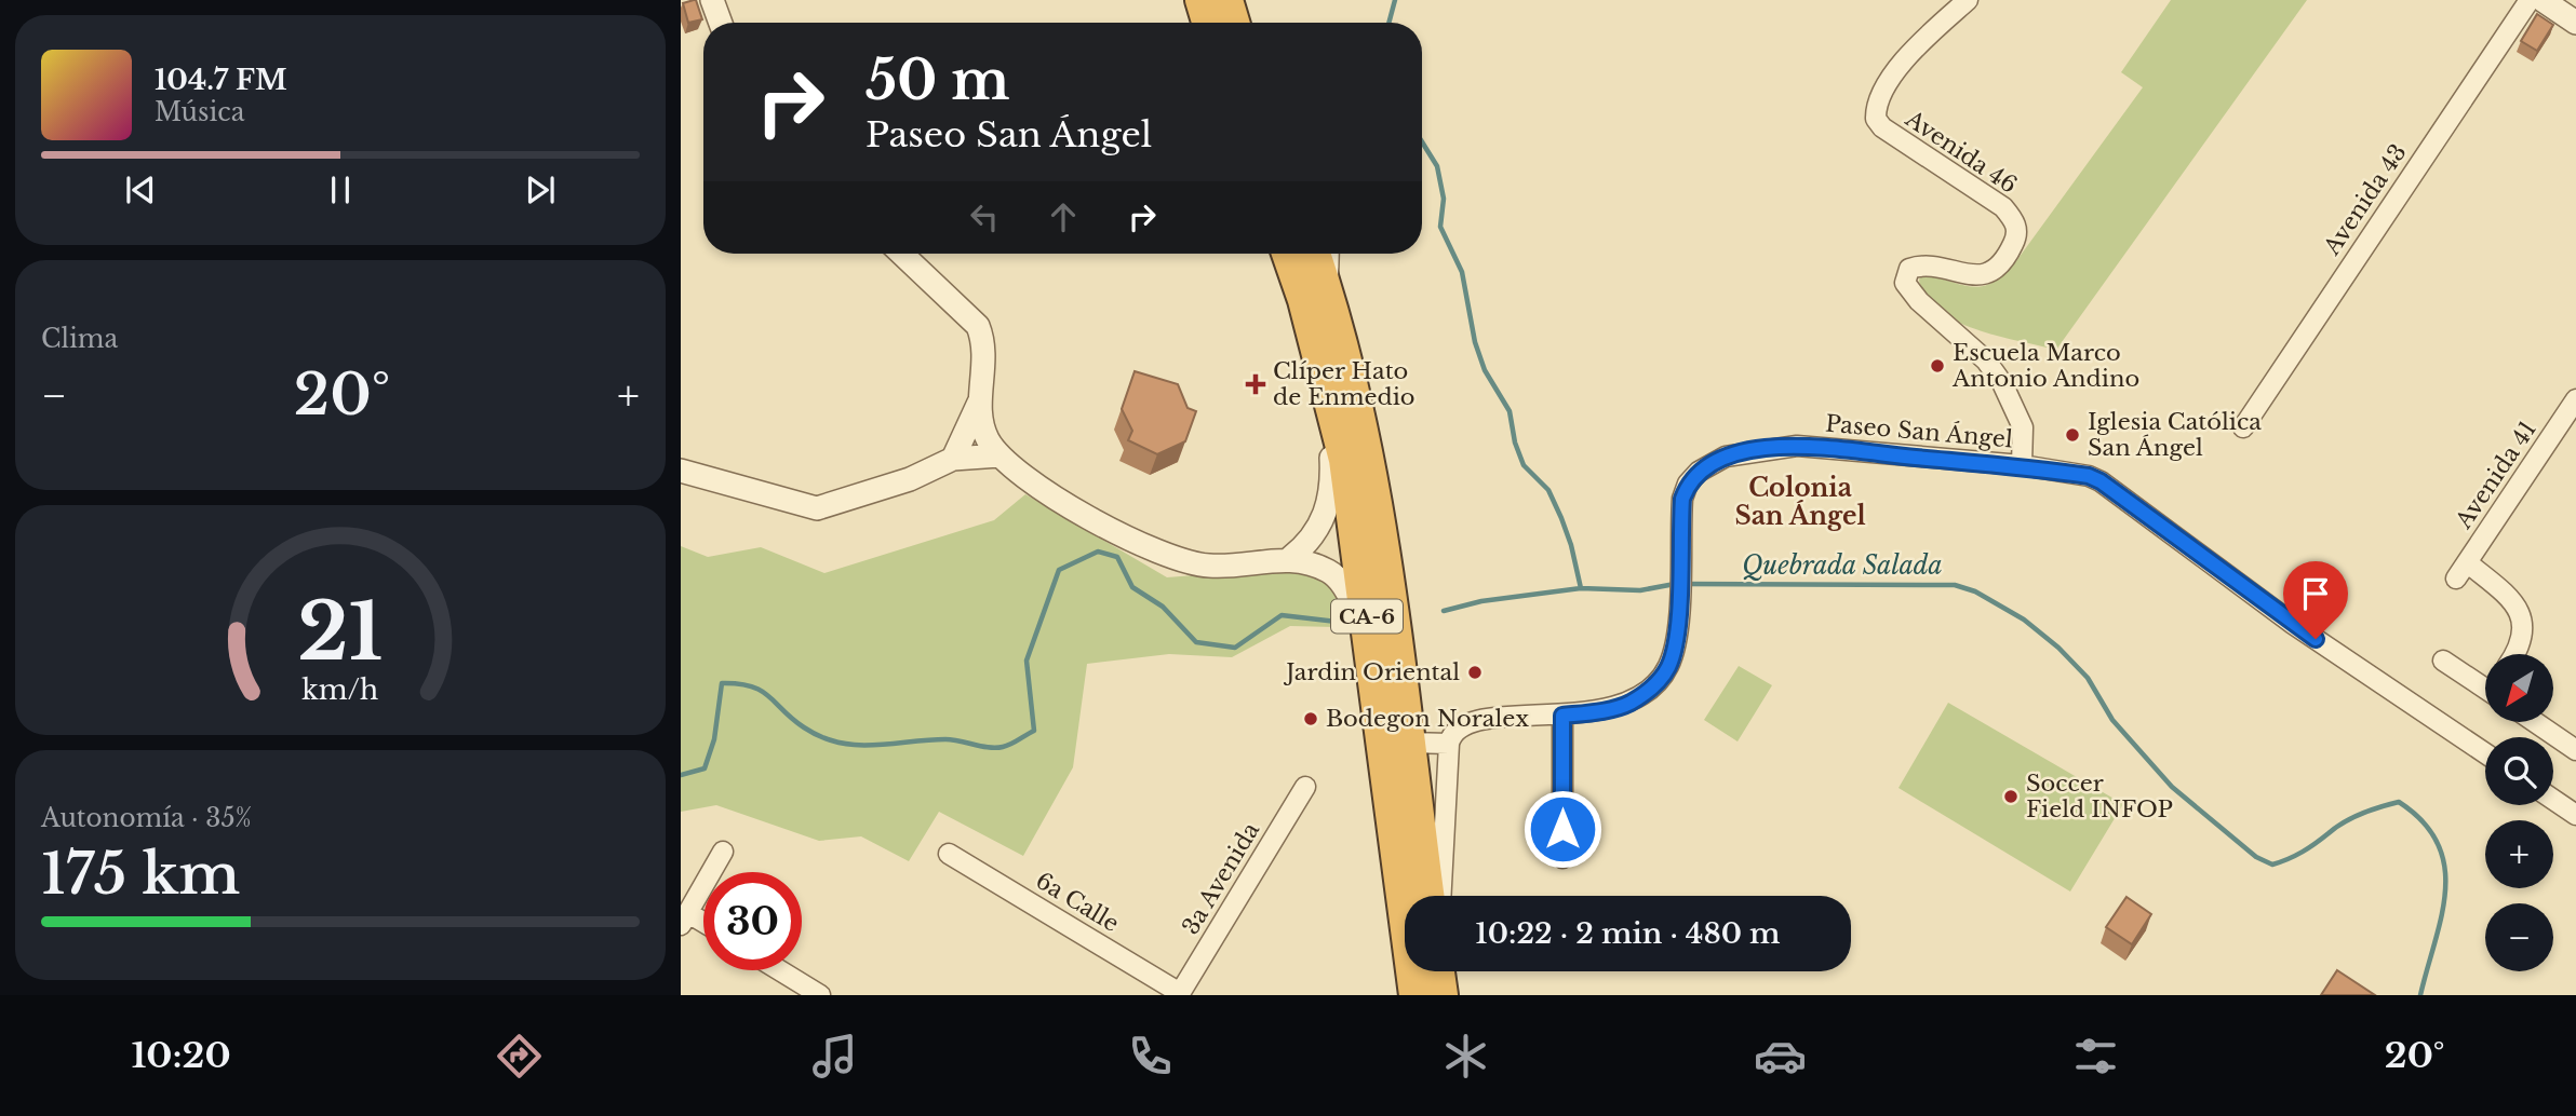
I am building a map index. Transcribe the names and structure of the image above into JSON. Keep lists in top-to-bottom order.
{
  "streets": {
    "highway": ["CA-6"],
    "street": [
      "Avenida 46",
      "Avenida 43",
      "Paseo San Ángel",
      "Avenida 41",
      "3a Avenida",
      "6a Calle"
    ]
  },
  "crossings": [
    ["Avenida 46", "Paseo San Ángel"],
    ["3a Avenida", "6a Calle"]
  ],
  "districts": ["Colonia San Ángel"],
  "water": ["Quebrada Salada"],
  "places": {
    "other": [
      "Escuela Marco Antonio Andino",
      "Iglesia Católica San Ángel",
      "Jardin Oriental",
      "Bodegon Noralex",
      "Soccer Field INFOP"
    ],
    "health": ["Clíper Hato de Enmedio"]
  },
  "north": "bottom left",
  "page": {
    "turn": ["50 m", "Paseo San Ángel"],
    "song": ["104.7 FM", "Música"],
    "tile": [
      "Clima",
      ["Autonomía · 35%", "175 km"]
    ],
    "heat": ["−", "20°", "+"],
    "map_buttons": ["+", "−"],
    "limit": "30",
    "trip": "10:22 · 2 min · 480 m",
    "tabs": ["10:20", "20°"],
    "gauge": ["21", "km/h"]
  }
}
